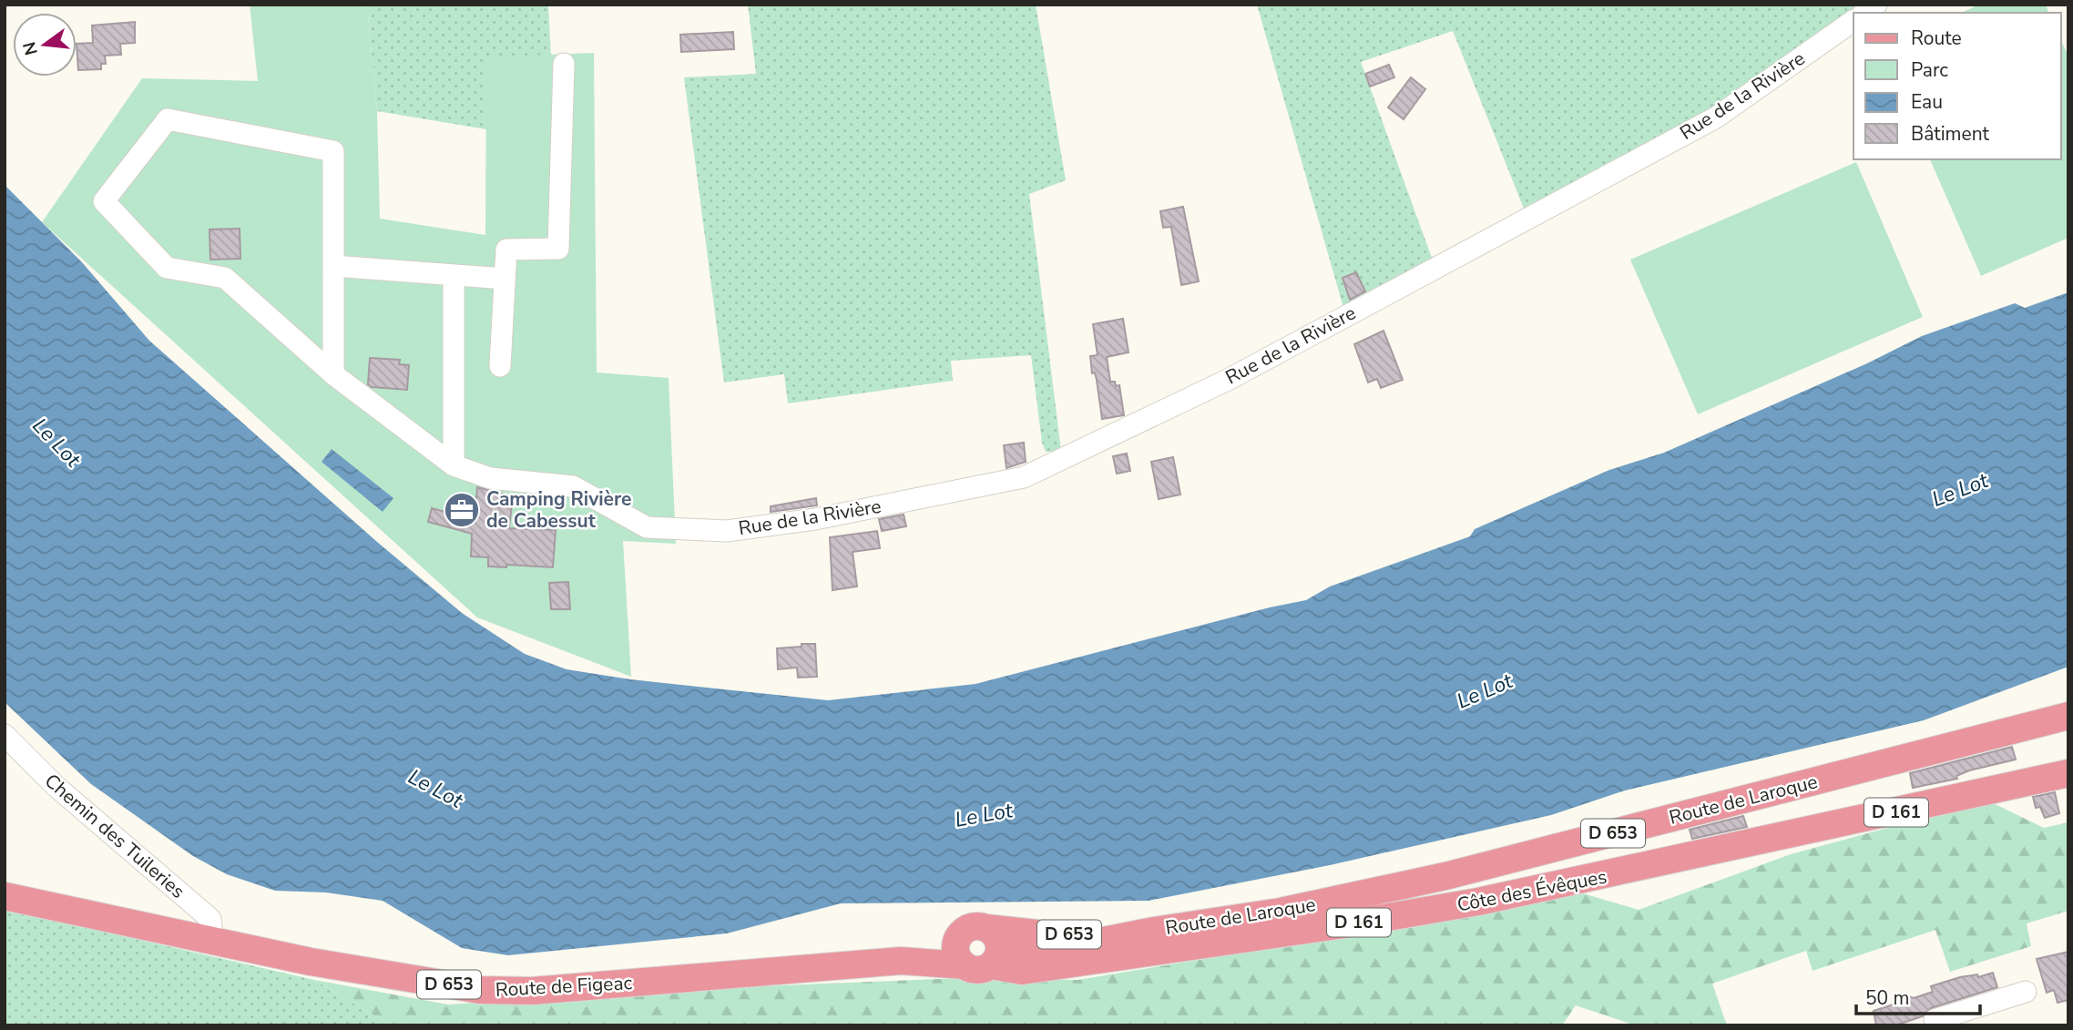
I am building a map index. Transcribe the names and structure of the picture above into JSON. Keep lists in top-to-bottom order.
{
  "streets": {
    "main road": [
      "Route de Laroque",
      "D 161",
      "D 653",
      "Côte des Évêques",
      "Route de Figeac"
    ],
    "street": ["Rue de la Rivière", "Chemin des Tuileries"]
  },
  "crossings": [
    ["Route de Laroque", "Côte des Évêques"],
    ["Route de Laroque", "Route de Figeac"],
    ["Chemin des Tuileries", "Route de Figeac"],
    ["Côte des Évêques", "Route de Figeac"]
  ],
  "water": ["Le Lot"],
  "places": {
    "office": ["Camping Rivière de Cabessut"]
  },
  "legend": [
    "Route",
    "Parc",
    "Eau",
    "Bâtiment"
  ],
  "scale_bar": "50 m",
  "north": "left"
}
